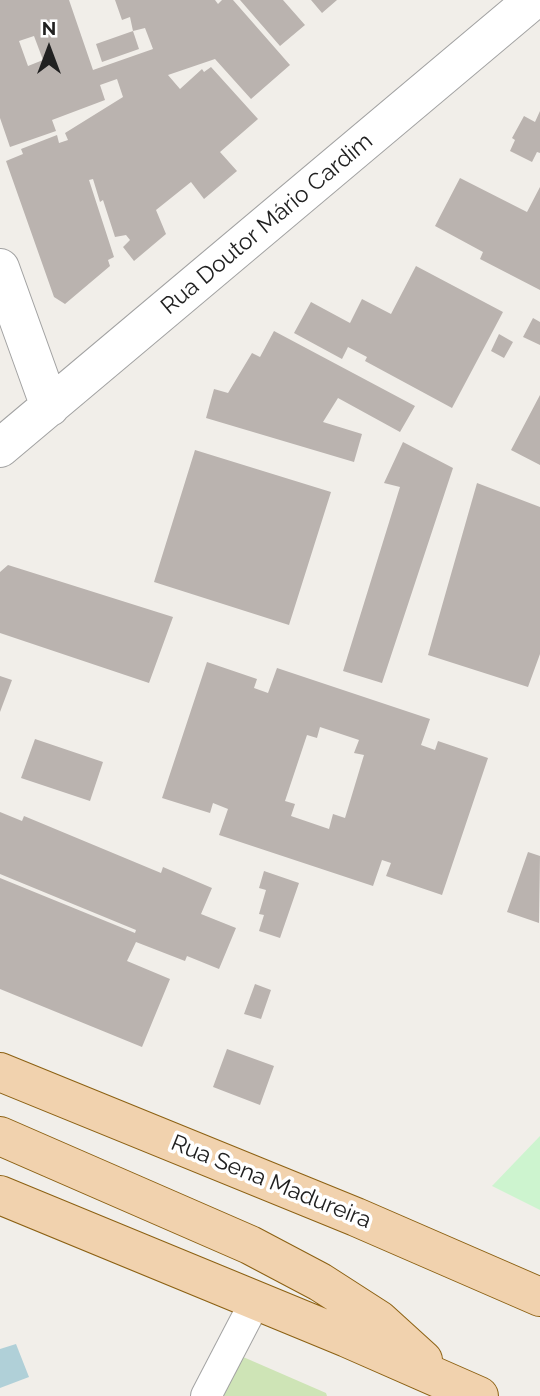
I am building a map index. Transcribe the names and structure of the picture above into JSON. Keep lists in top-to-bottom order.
{
  "streets": {
    "main road": ["Rua Sena Madureira"],
    "street": ["Rua Doutor Mário Cardim"]
  },
  "north": "top"
}
